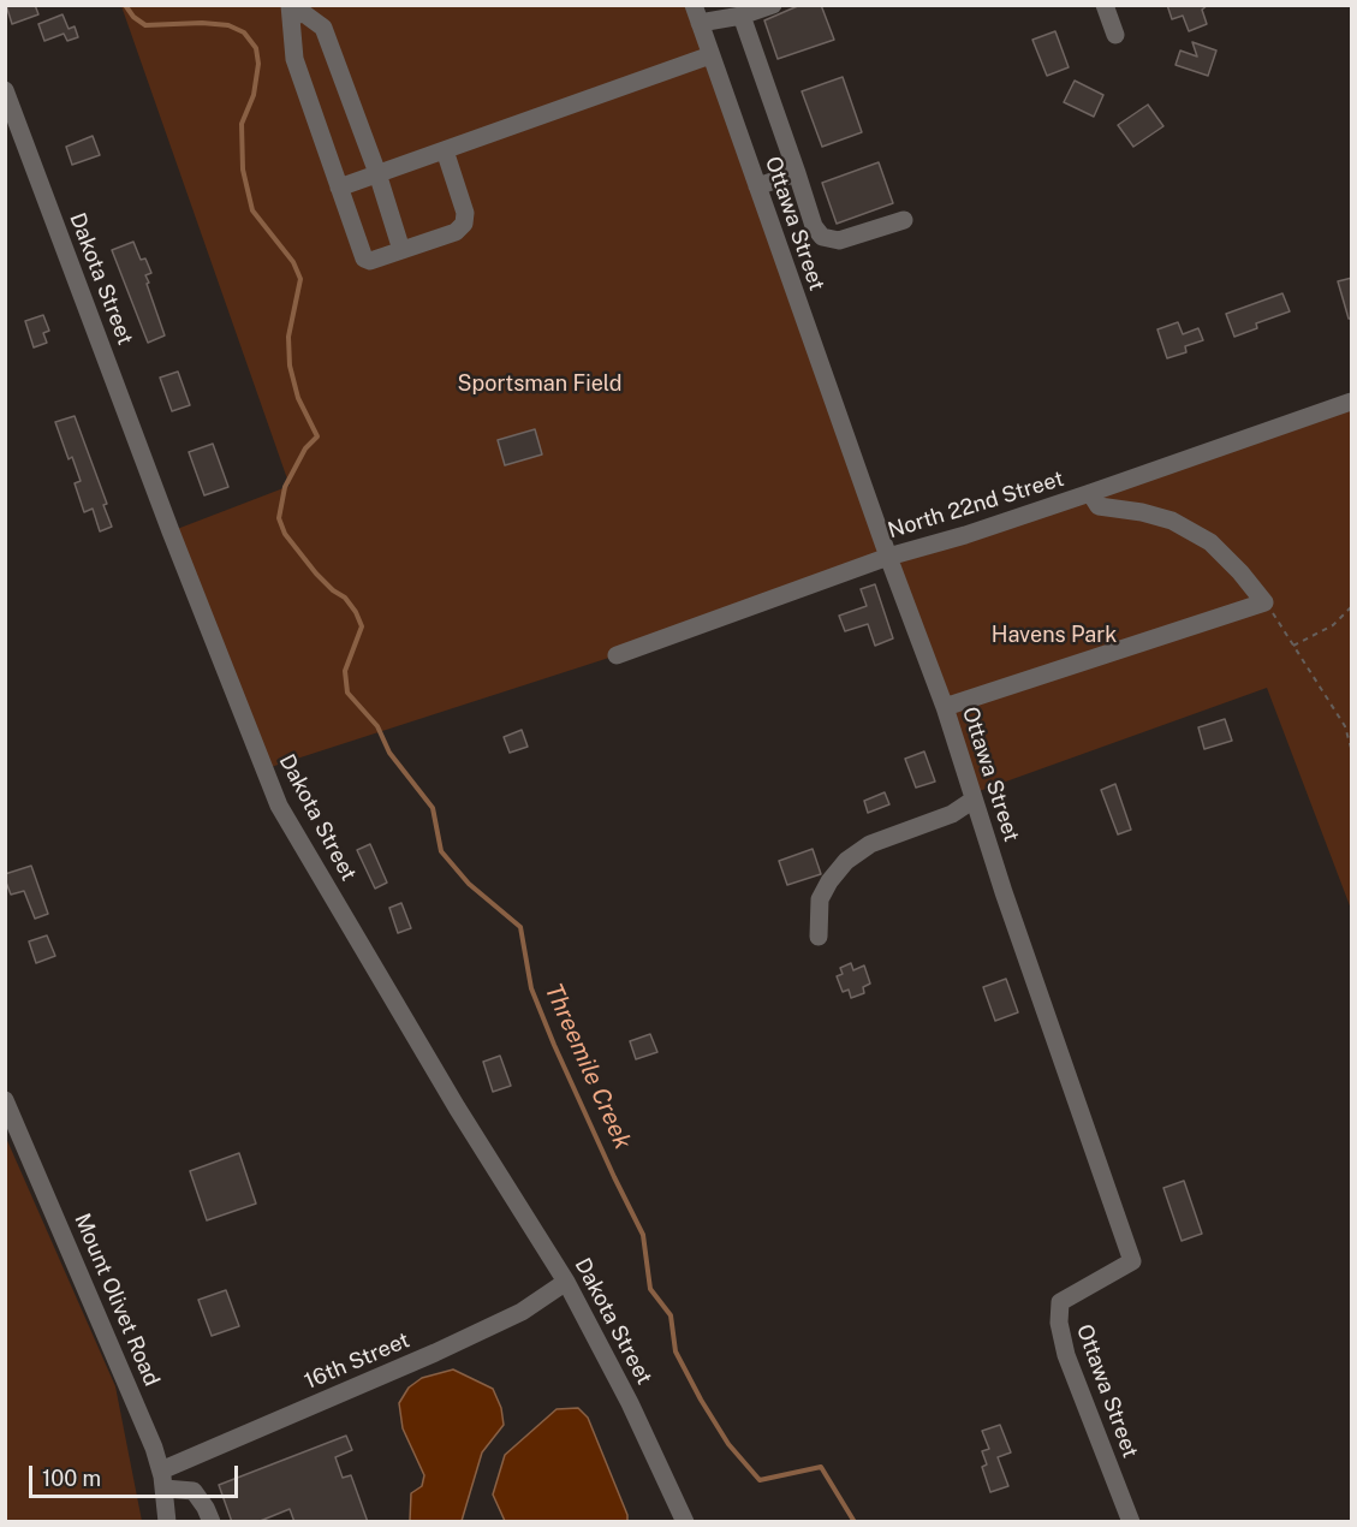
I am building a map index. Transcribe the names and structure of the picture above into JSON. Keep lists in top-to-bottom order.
{
  "streets": {
    "street": [
      "Ottawa Street",
      "Dakota Street",
      "North 22nd Street",
      "Mount Olivet Road",
      "16th Street"
    ]
  },
  "crossings": [
    ["Ottawa Street", "North 22nd Street"],
    ["Dakota Street", "16th Street"],
    ["Mount Olivet Road", "16th Street"]
  ],
  "water": ["Threemile Creek"],
  "parks": ["Sportsman Field", "Havens Park"],
  "scale_bar": "100 m"
}
